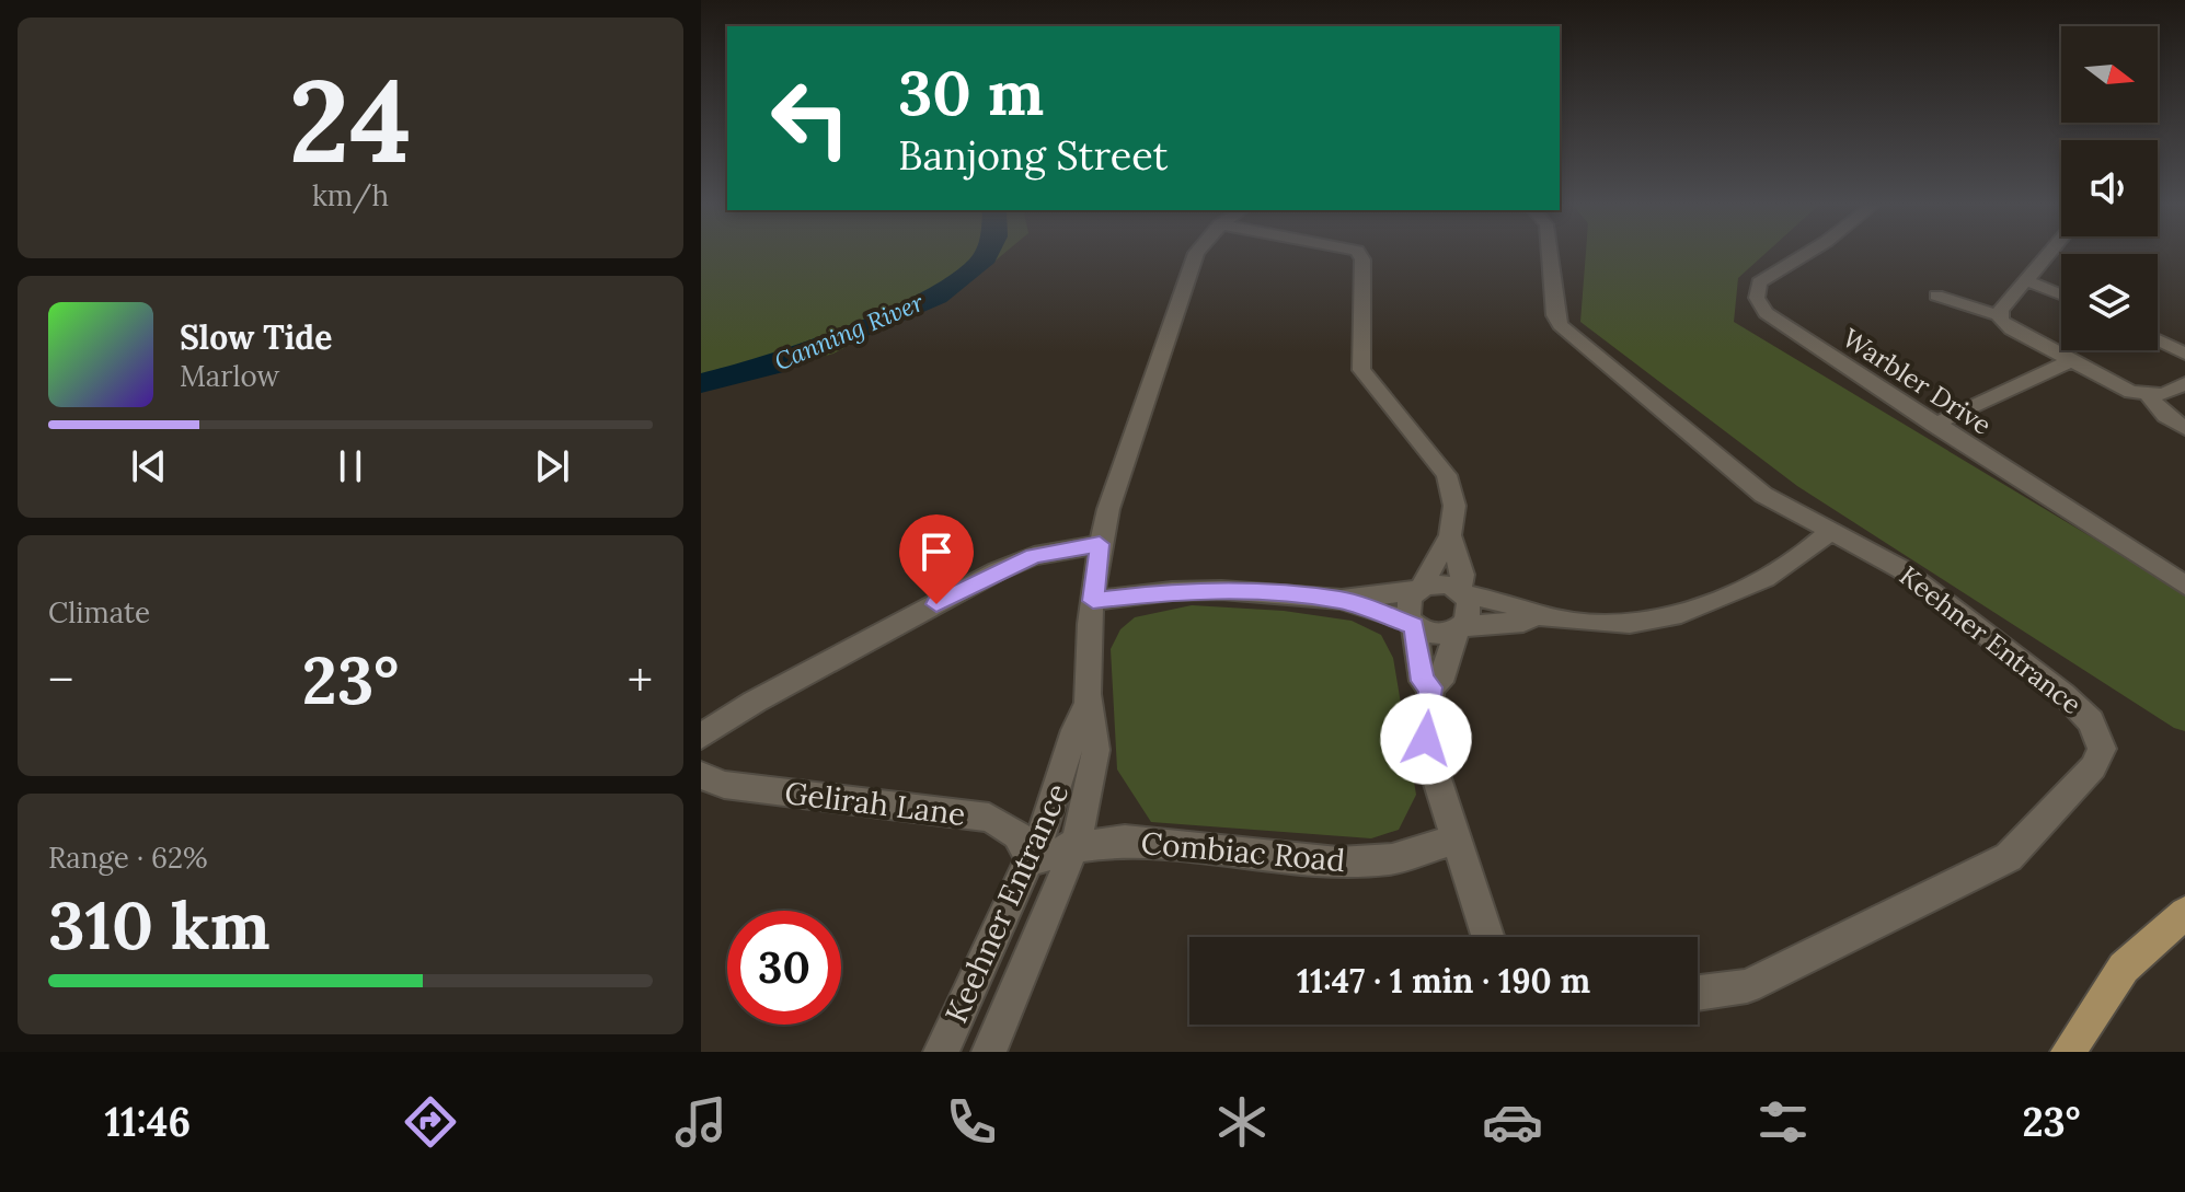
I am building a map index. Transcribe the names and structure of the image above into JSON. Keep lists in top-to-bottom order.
{
  "streets": {
    "street": [
      "Warbler Drive",
      "Keehner Entrance",
      "Gelirah Lane",
      "Combiac Road"
    ]
  },
  "crossings": [
    ["Keehner Entrance", "Gelirah Lane"],
    ["Keehner Entrance", "Combiac Road"],
    ["Gelirah Lane", "Combiac Road"]
  ],
  "water": ["Canning River"],
  "north": "right",
  "page": {
    "tile": [
      ["24", "km/h"],
      "Climate",
      ["Range · 62%", "310 km"]
    ],
    "turn": ["30 m", "Banjong Street"],
    "song": ["Slow Tide", "Marlow"],
    "heat": ["−", "23°", "+"],
    "limit": "30",
    "trip": "11:47 · 1 min · 190 m",
    "tabs": ["11:46", "23°"]
  }
}
